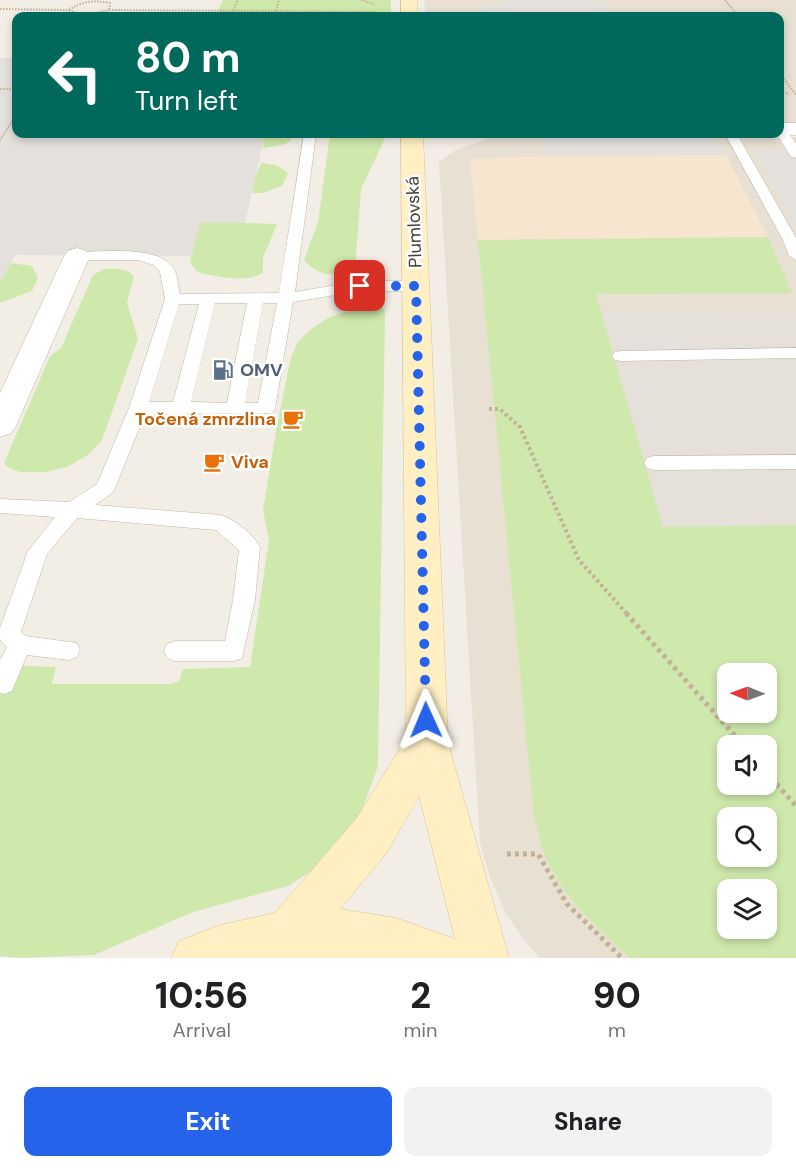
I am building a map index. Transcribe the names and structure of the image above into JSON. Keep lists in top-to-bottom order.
{
  "streets": {
    "main road": ["Plumlovská"]
  },
  "places": {
    "fuel station": ["OMV"],
    "cafe": ["Točená zmrzlina", "Viva"]
  },
  "north": "left",
  "page": {
    "turn": ["80 m", "Turn left"],
    "eta": [
      "10:56",
      "Arrival",
      "2",
      "min",
      "90",
      "m"
    ],
    "buttons": ["Exit", "Share"]
  }
}
